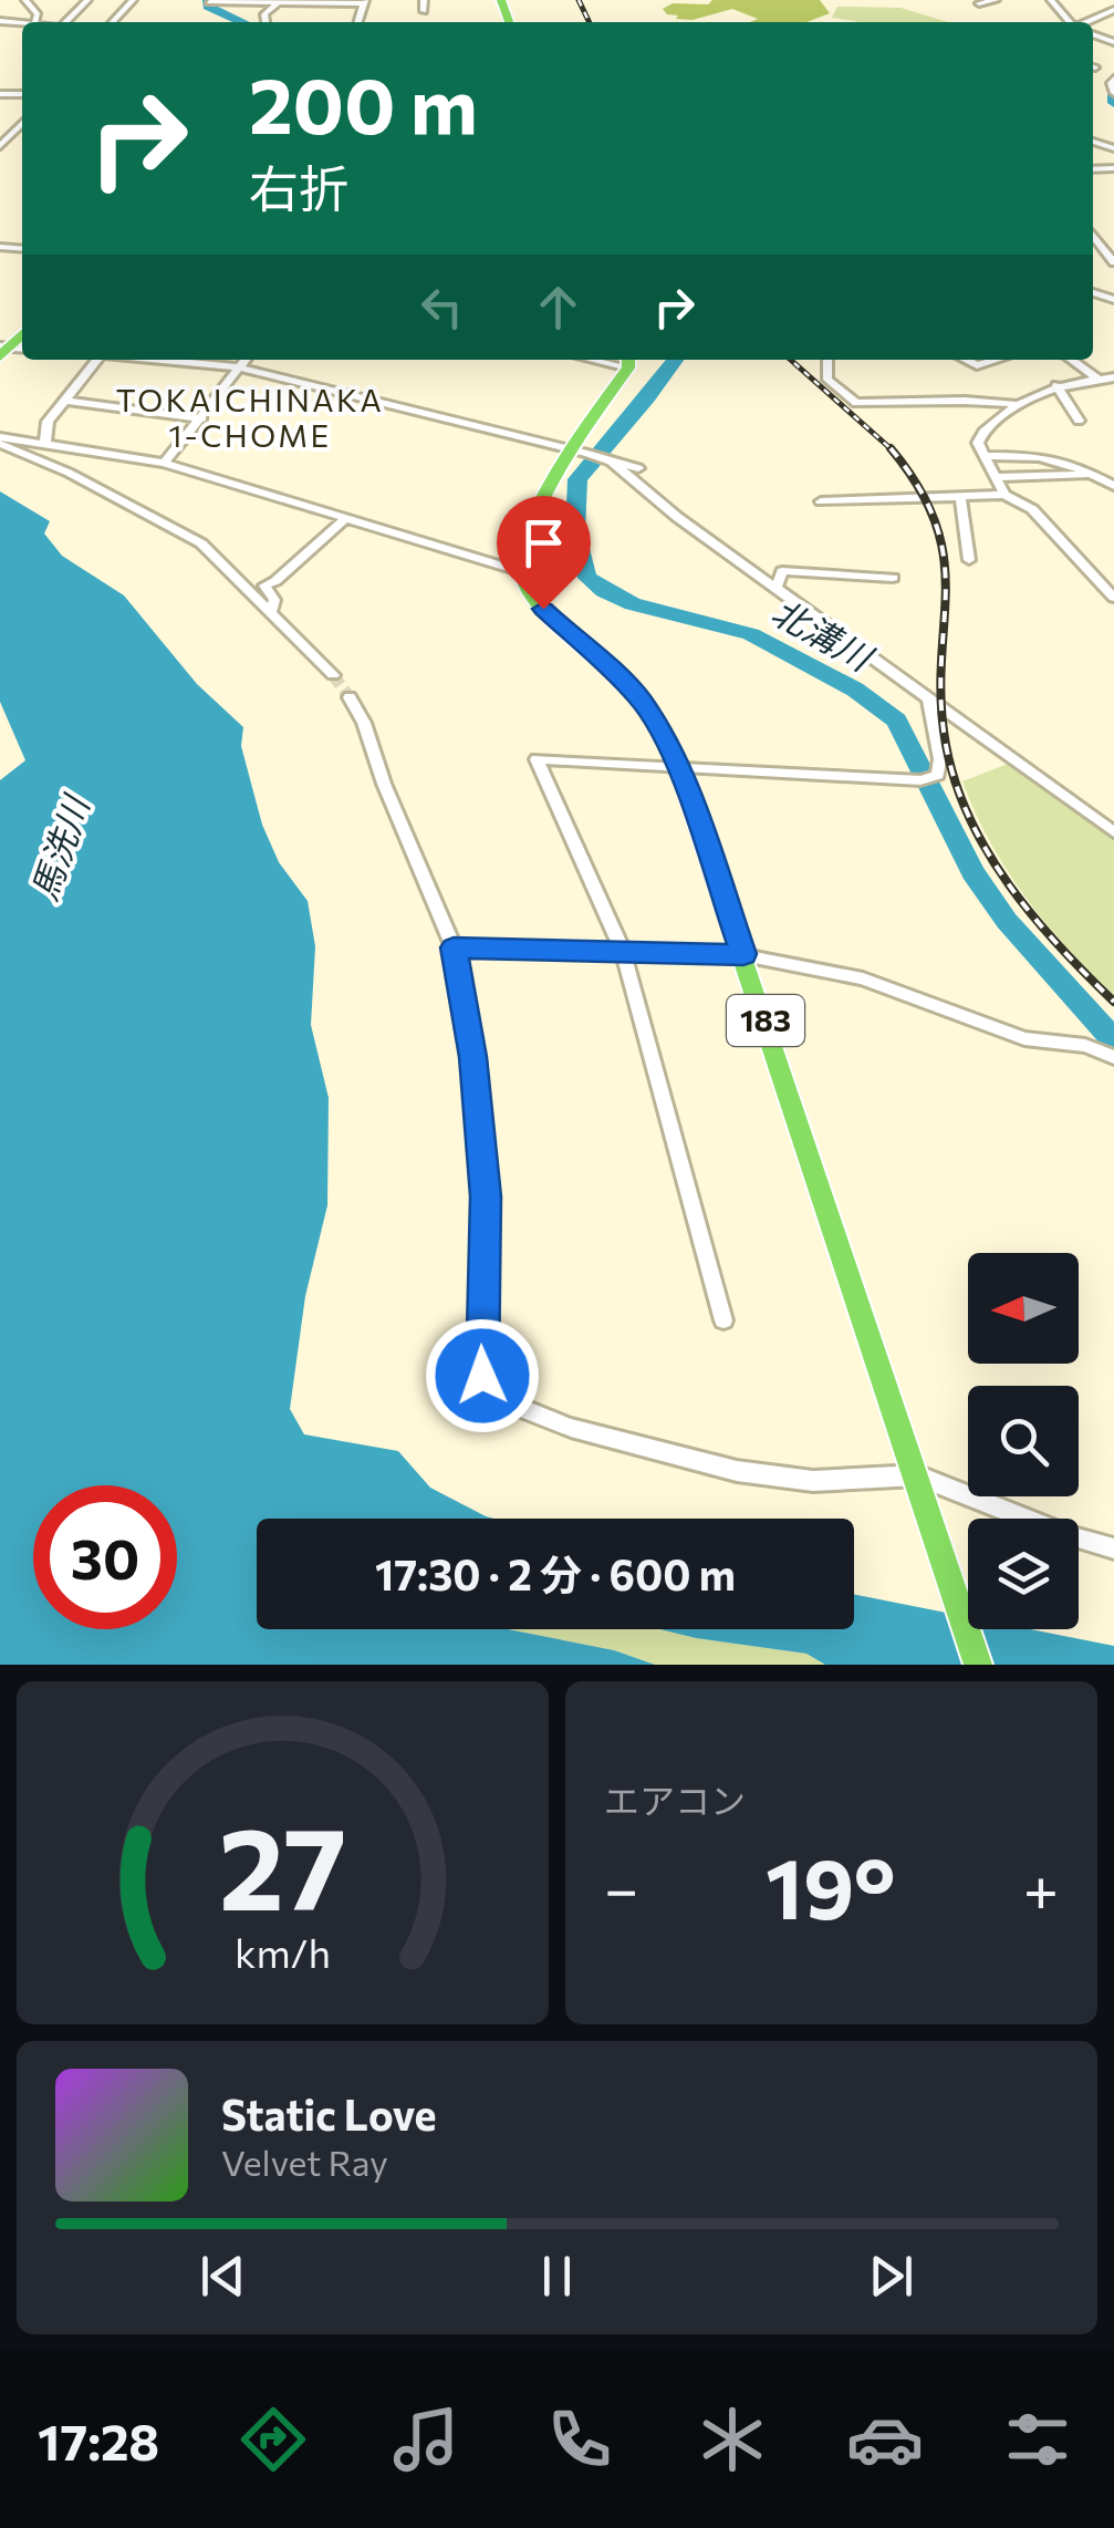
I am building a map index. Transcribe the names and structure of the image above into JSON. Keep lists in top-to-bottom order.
{
  "streets": {
    "highway": ["183"]
  },
  "districts": ["TOKAICHINAKA 1-CHOME"],
  "water": ["北溝川", "馬洗川"],
  "north": "left",
  "page": {
    "turn": ["200 m", "右折"],
    "limit": "30",
    "trip": "17:30 · 2 分 · 600 m",
    "tile": "エアコン",
    "heat": ["−", "19°", "+"],
    "song": ["Static Love", "Velvet Ray"],
    "tabs": "17:28",
    "gauge": ["27", "km/h"]
  }
}
